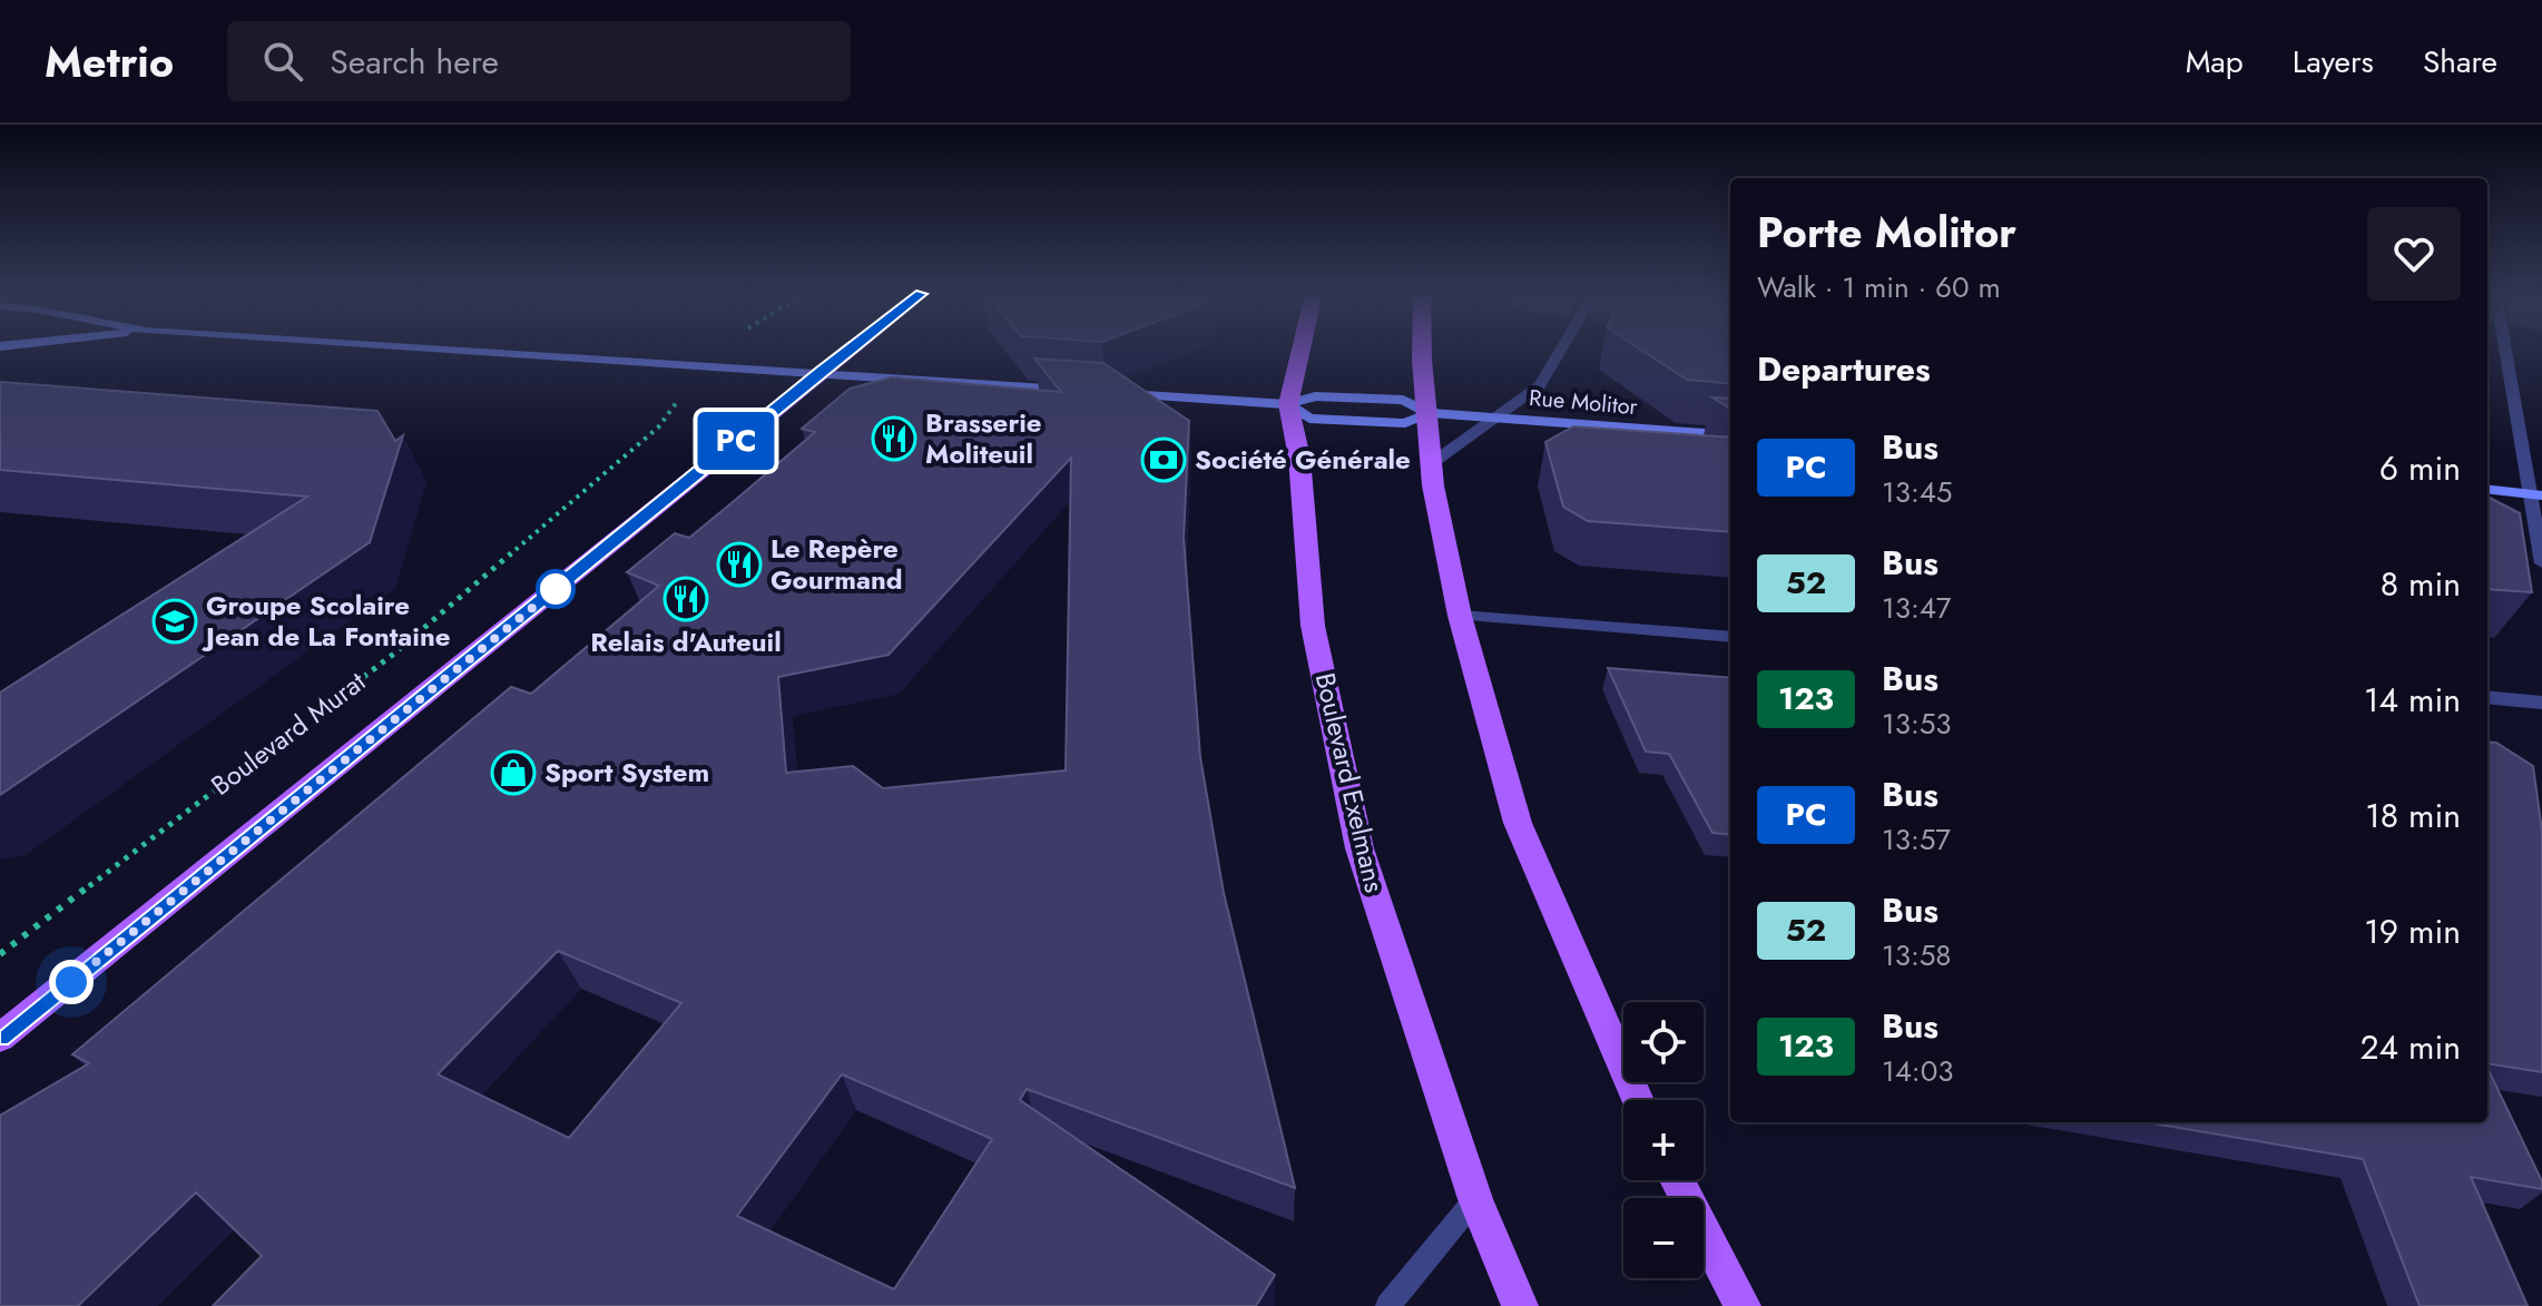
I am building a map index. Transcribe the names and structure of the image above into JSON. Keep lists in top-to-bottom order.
{
  "streets": {
    "main road": ["Boulevard Murat", "Boulevard Exelmans"],
    "street": ["Rue Molitor"]
  },
  "crossings": [
    ["Rue Molitor", "Boulevard Exelmans"]
  ],
  "places": {
    "restaurant": ["Brasserie Moliteuil", "Le Repère Gourmand", "Relais d'Auteuil"],
    "bank": ["Société Générale"],
    "school or university": ["Groupe Scolaire Jean de La Fontaine"],
    "shop": ["Sport System"]
  },
  "lines": ["bus line PC"],
  "page": {
    "header": "Metrio",
    "search": "Search here",
    "nav": ["Map", "Layers", "Share"],
    "on_map": "PC",
    "heading": [
      ["Porte Molitor", "Walk · 1 min · 60 m"],
      "Departures"
    ],
    "list": [
      {
        "mark": "PC",
        "name": "Bus",
        "note": "13:45",
        "value": "6 min"
      },
      {
        "mark": "52",
        "name": "Bus",
        "note": "13:47",
        "value": "8 min"
      },
      {
        "mark": "123",
        "name": "Bus",
        "note": "13:53",
        "value": "14 min"
      },
      {
        "mark": "PC",
        "name": "Bus",
        "note": "13:57",
        "value": "18 min"
      },
      {
        "mark": "52",
        "name": "Bus",
        "note": "13:58",
        "value": "19 min"
      },
      {
        "mark": "123",
        "name": "Bus",
        "note": "14:03",
        "value": "24 min"
      }
    ],
    "map_buttons": ["+", "−"]
  }
}
